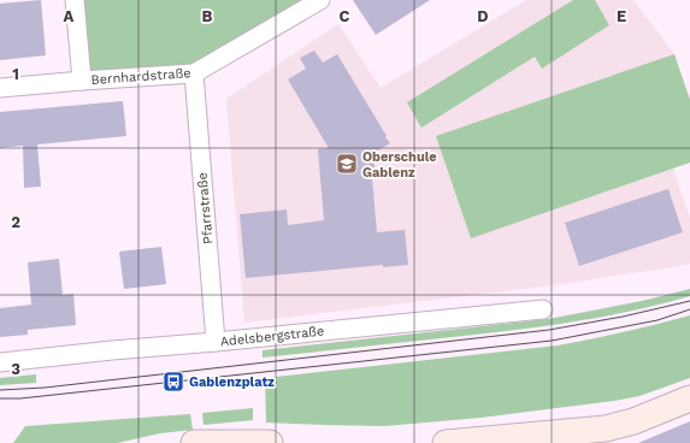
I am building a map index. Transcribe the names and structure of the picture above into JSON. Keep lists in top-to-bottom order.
{
  "streets": {
    "street": ["Bernhardstraße", "Pfarrstraße", "Adelsbergstraße"]
  },
  "crossings": [
    ["Bernhardstraße", "Pfarrstraße"],
    ["Pfarrstraße", "Adelsbergstraße"]
  ],
  "places": {
    "school or university": ["Oberschule Gablenz"],
    "bus stop": ["Gablenzplatz"]
  },
  "grid": {
    "columns": [
      "A",
      "B",
      "C",
      "D",
      "E"
    ],
    "rows": ["1", "2", "3"]
  }
}
